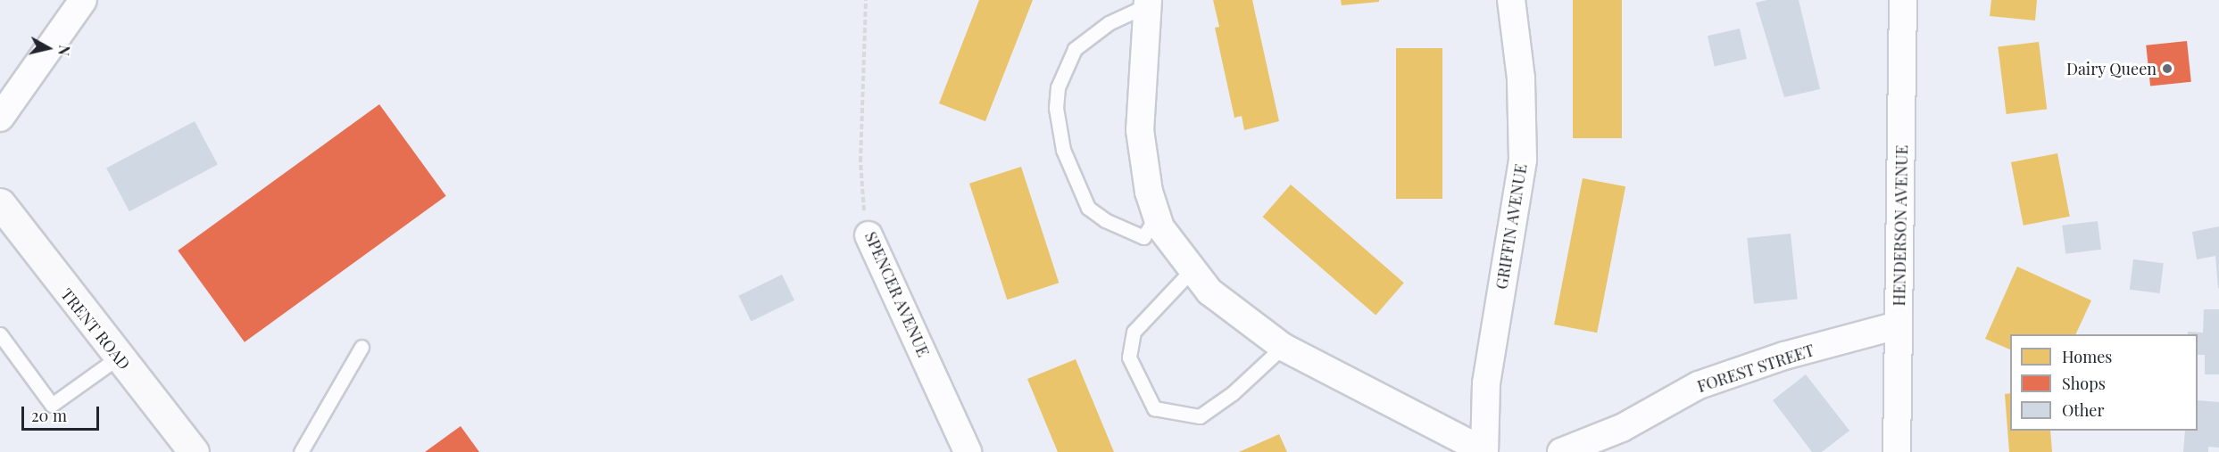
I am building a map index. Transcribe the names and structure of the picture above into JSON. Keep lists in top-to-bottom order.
{
  "streets": {
    "street": [
      "HENDERSON AVENUE",
      "GRIFFIN AVENUE",
      "SPENCER AVENUE",
      "TRENT ROAD",
      "FOREST STREET"
    ]
  },
  "crossings": [
    ["HENDERSON AVENUE", "FOREST STREET"]
  ],
  "places": ["Dairy Queen"],
  "legend": ["Homes", "Shops", "Other"],
  "scale_bar": "20 m",
  "north": "right"
}
